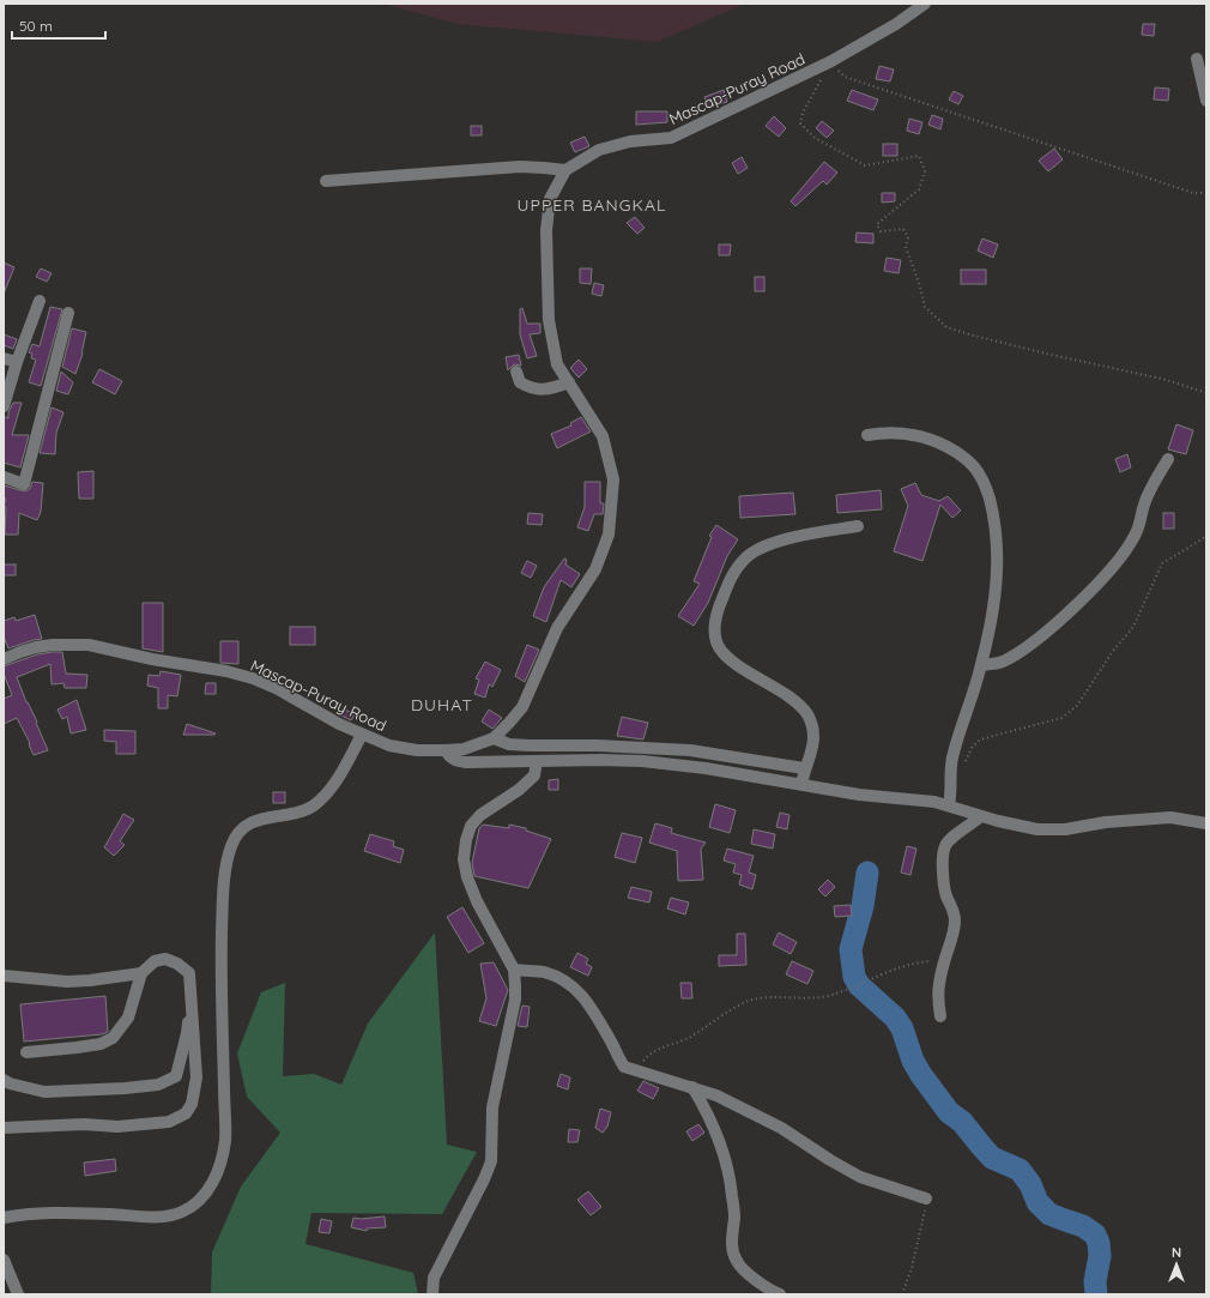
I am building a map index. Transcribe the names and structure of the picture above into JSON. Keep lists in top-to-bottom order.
{
  "streets": {
    "street": ["Mascap-Puray Road"]
  },
  "districts": ["UPPER BANGKAL", "DUHAT"],
  "scale_bar": "50 m",
  "north": "top"
}
